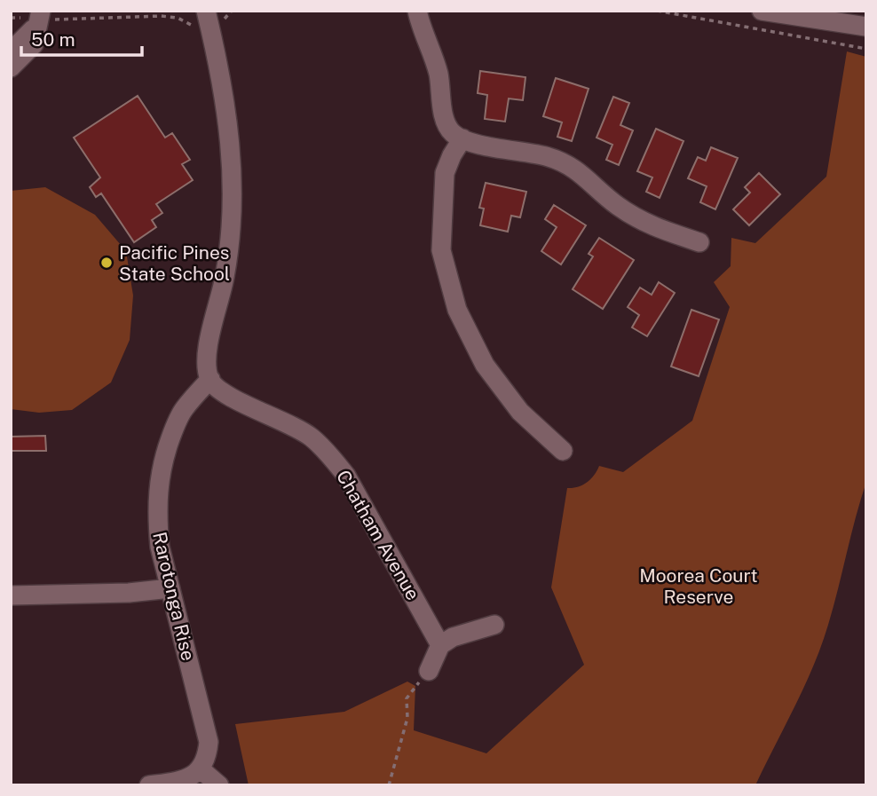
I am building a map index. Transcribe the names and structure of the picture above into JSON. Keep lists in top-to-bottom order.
{
  "streets": {
    "street": ["Chatham Avenue", "Rarotonga Rise"]
  },
  "crossings": [
    ["Chatham Avenue", "Rarotonga Rise"]
  ],
  "parks": ["Moorea Court Reserve"],
  "places": ["Pacific Pines State School"],
  "scale_bar": "50 m"
}
